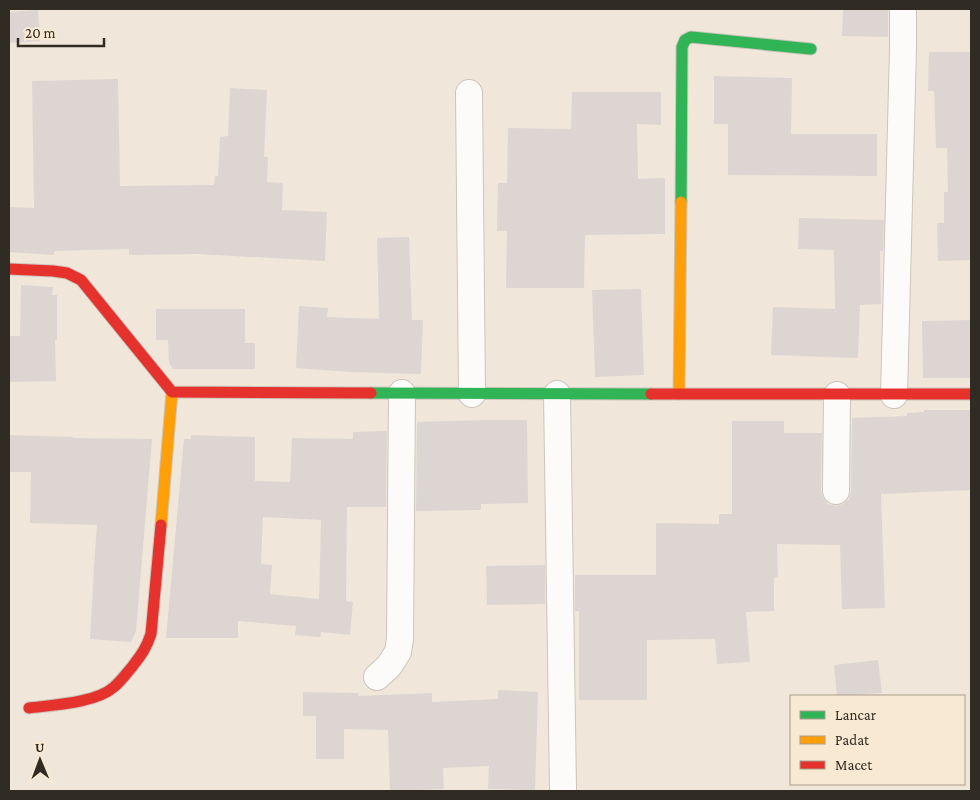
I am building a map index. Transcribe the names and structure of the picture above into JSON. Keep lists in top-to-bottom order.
{
  "legend": ["Lancar", "Padat", "Macet"],
  "scale_bar": "20 m",
  "north": "top"
}
